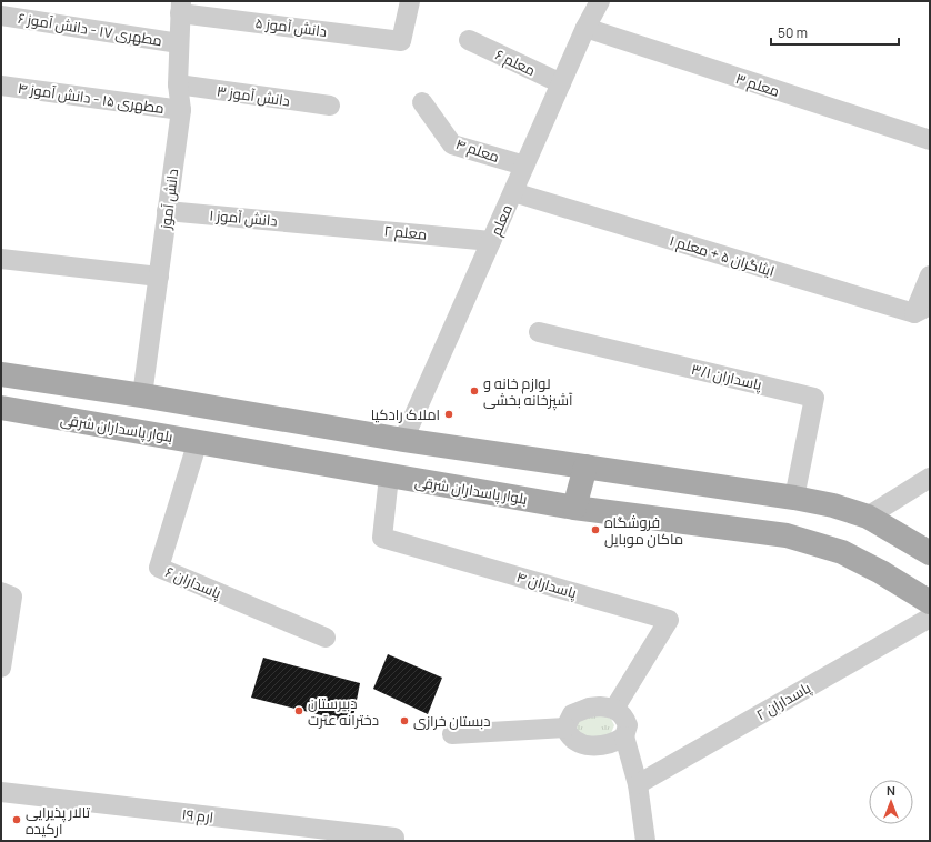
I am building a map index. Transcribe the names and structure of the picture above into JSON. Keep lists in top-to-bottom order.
{
  "streets": {
    "main road": ["بلوار پاسداران شرقی"],
    "street": [
      "دانش آموز ۵",
      "مطهری ۱۷ - دانش آموز ۶",
      "معلم ۶",
      "معلم ۳",
      "دانش آموز ۳",
      "مطهری ۱۵ - دانش آموز ۴",
      "معلم ۴",
      "دانش آموز",
      "دانش آموز ۱",
      "معلم",
      "معلم ۲",
      "ایثاگران ۵ + معلم ۱",
      "پاسداران ۳/۱",
      "پاسداران ۶",
      "پاسداران ۴",
      "پاسداران ۲",
      "ارم ۱۹"
    ]
  },
  "crossings": [
    ["دانش آموز ۵", "دانش آموز"],
    ["مطهری ۱۷ - دانش آموز ۶", "دانش آموز"],
    ["معلم ۶", "معلم"],
    ["معلم ۳", "معلم"],
    ["دانش آموز ۳", "دانش آموز"],
    ["مطهری ۱۵ - دانش آموز ۴", "دانش آموز"],
    ["معلم ۴", "معلم"],
    ["دانش آموز", "دانش آموز ۱"],
    ["دانش آموز ۱", "معلم ۲"],
    ["معلم", "معلم ۲"],
    ["معلم", "ایثاگران ۵ + معلم ۱"],
    ["بلوار پاسداران شرقی", "پاسداران ۶"],
    ["بلوار پاسداران شرقی", "پاسداران ۴"]
  ],
  "places": [
    "لوازم خانه و آشپزخانه بخشی",
    "املاک رادکیا",
    "فروشگاه ماکان موبایل",
    "دبیرستان دخترانه عترت",
    "دبستان خرازی",
    "تالار پذیرایی ارکیده"
  ],
  "scale_bar": "50 m",
  "north": "top"
}
